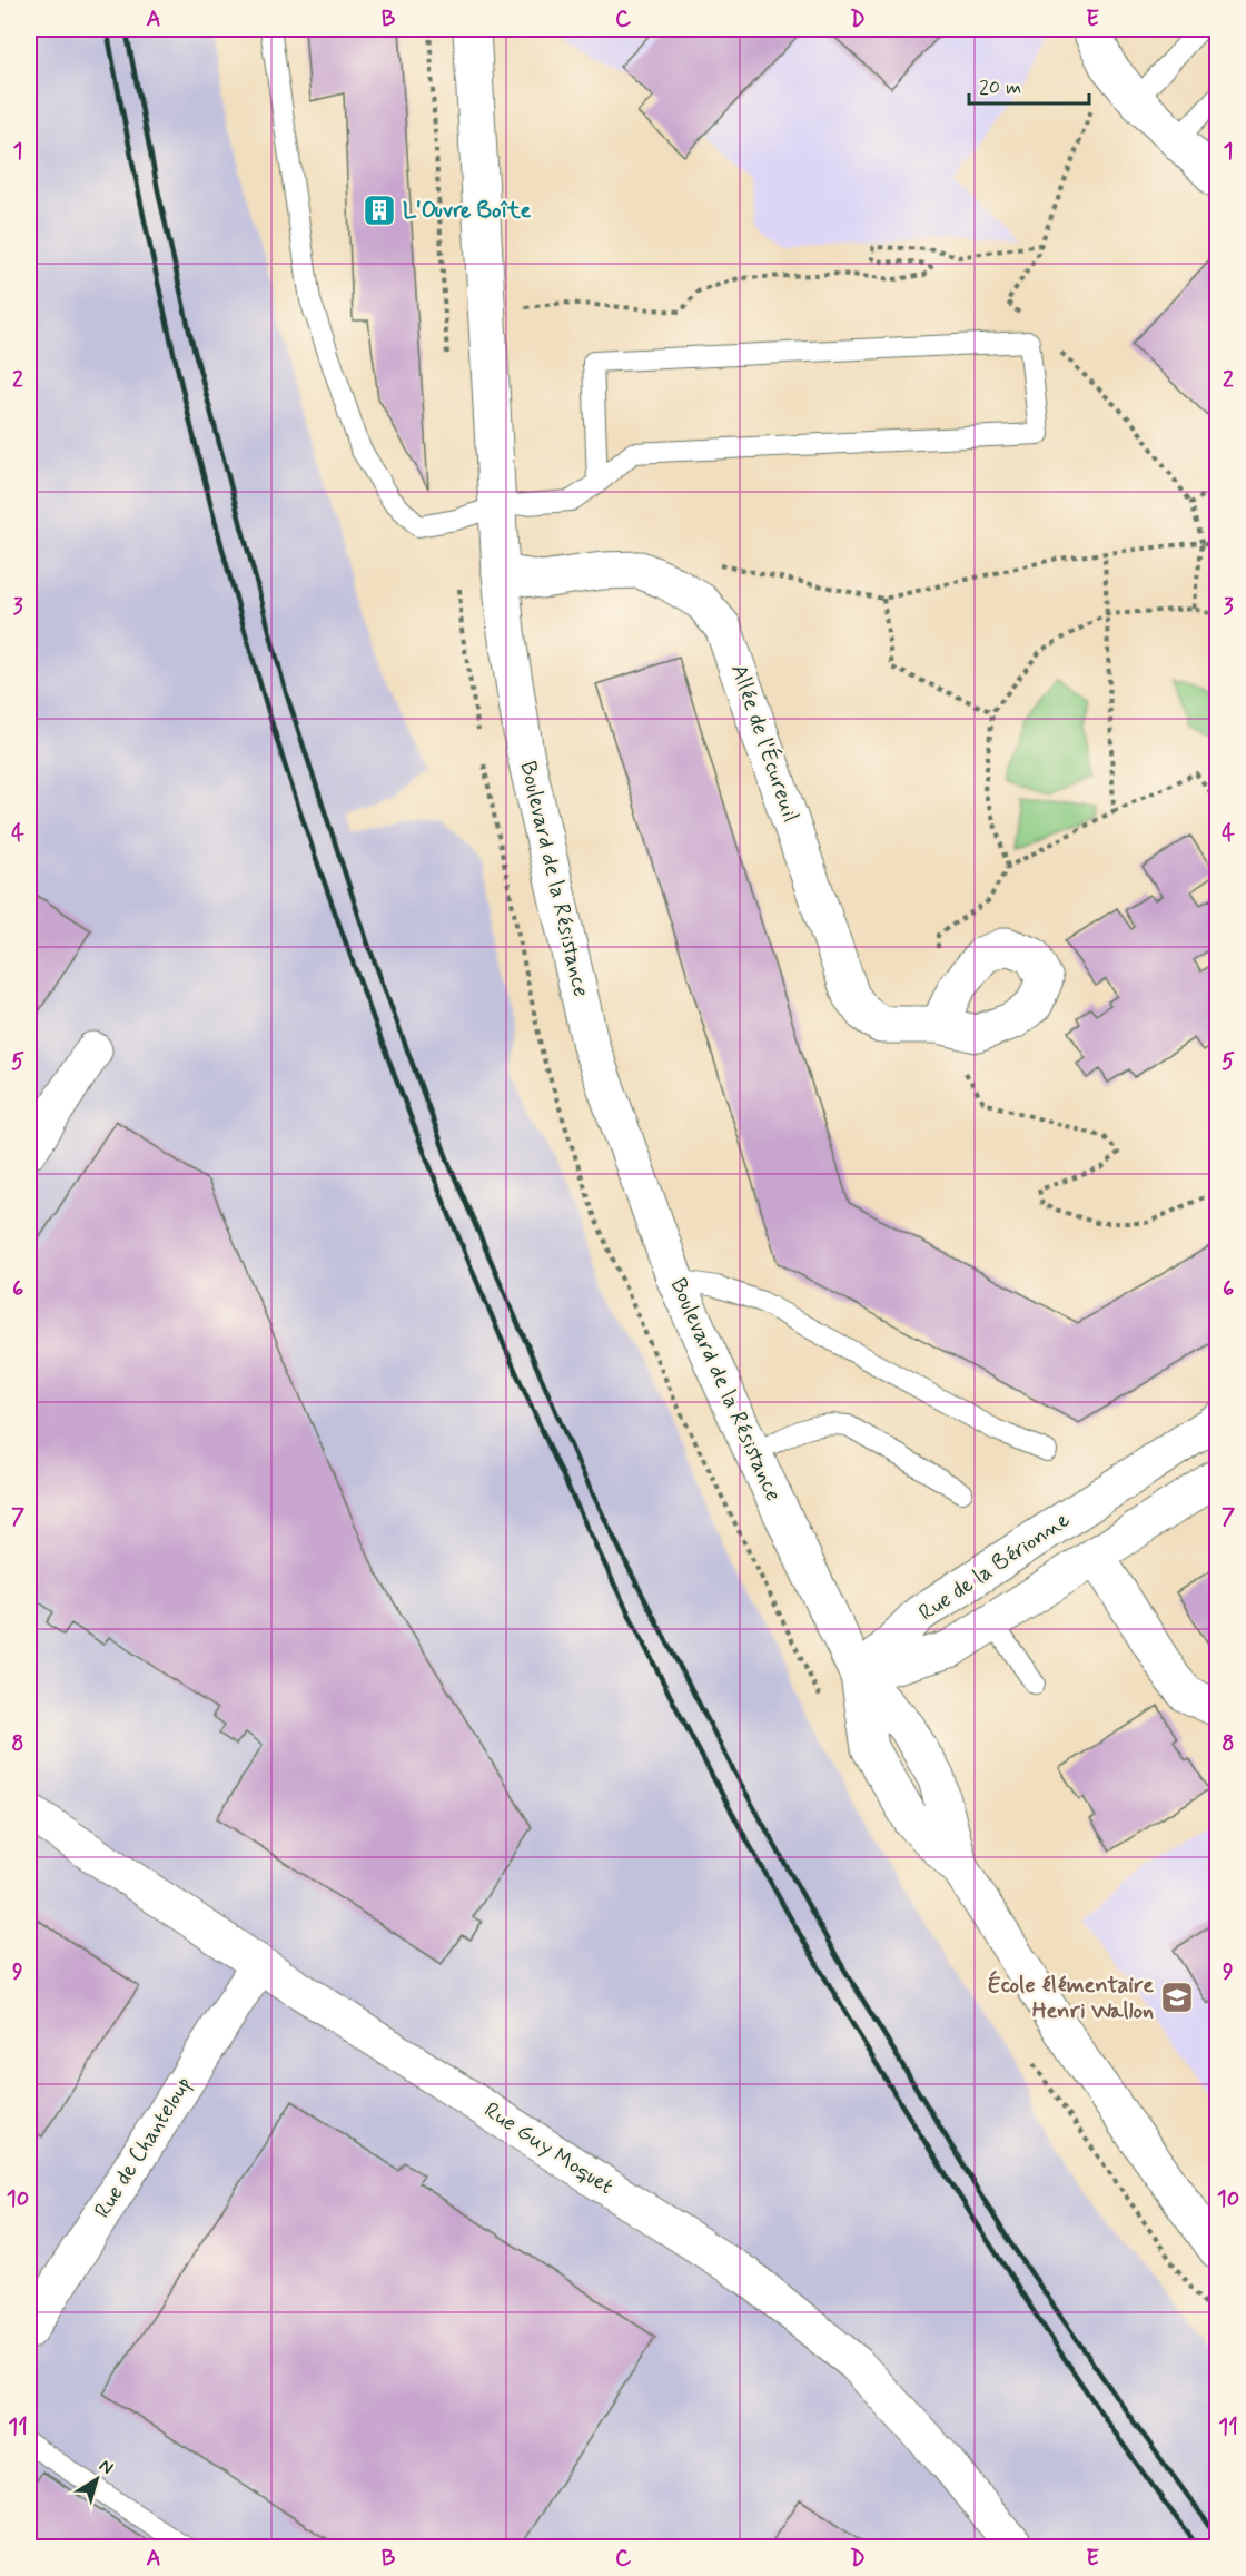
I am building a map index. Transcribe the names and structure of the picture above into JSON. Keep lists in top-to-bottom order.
{
  "streets": {
    "street": [
      "Allée de l'Écureuil",
      "Boulevard de la Résistance",
      "Rue de la Bérionne",
      "Rue de Chanteloup",
      "Rue Guy Moquet"
    ]
  },
  "crossings": [
    ["Allée de l'Écureuil", "Boulevard de la Résistance"],
    ["Boulevard de la Résistance", "Rue de la Bérionne"],
    ["Rue de Chanteloup", "Rue Guy Moquet"]
  ],
  "places": {
    "building": ["L'Ouvre Boîte"],
    "school or university": ["École élémentaire Henri Wallon"]
  },
  "scale_bar": "20 m",
  "north": "top right",
  "grid": {
    "columns": [
      "A",
      "B",
      "C",
      "D",
      "E"
    ],
    "rows": [
      "1",
      "2",
      "3",
      "4",
      "5",
      "6",
      "7",
      "8",
      "9",
      "10",
      "11"
    ]
  }
}
